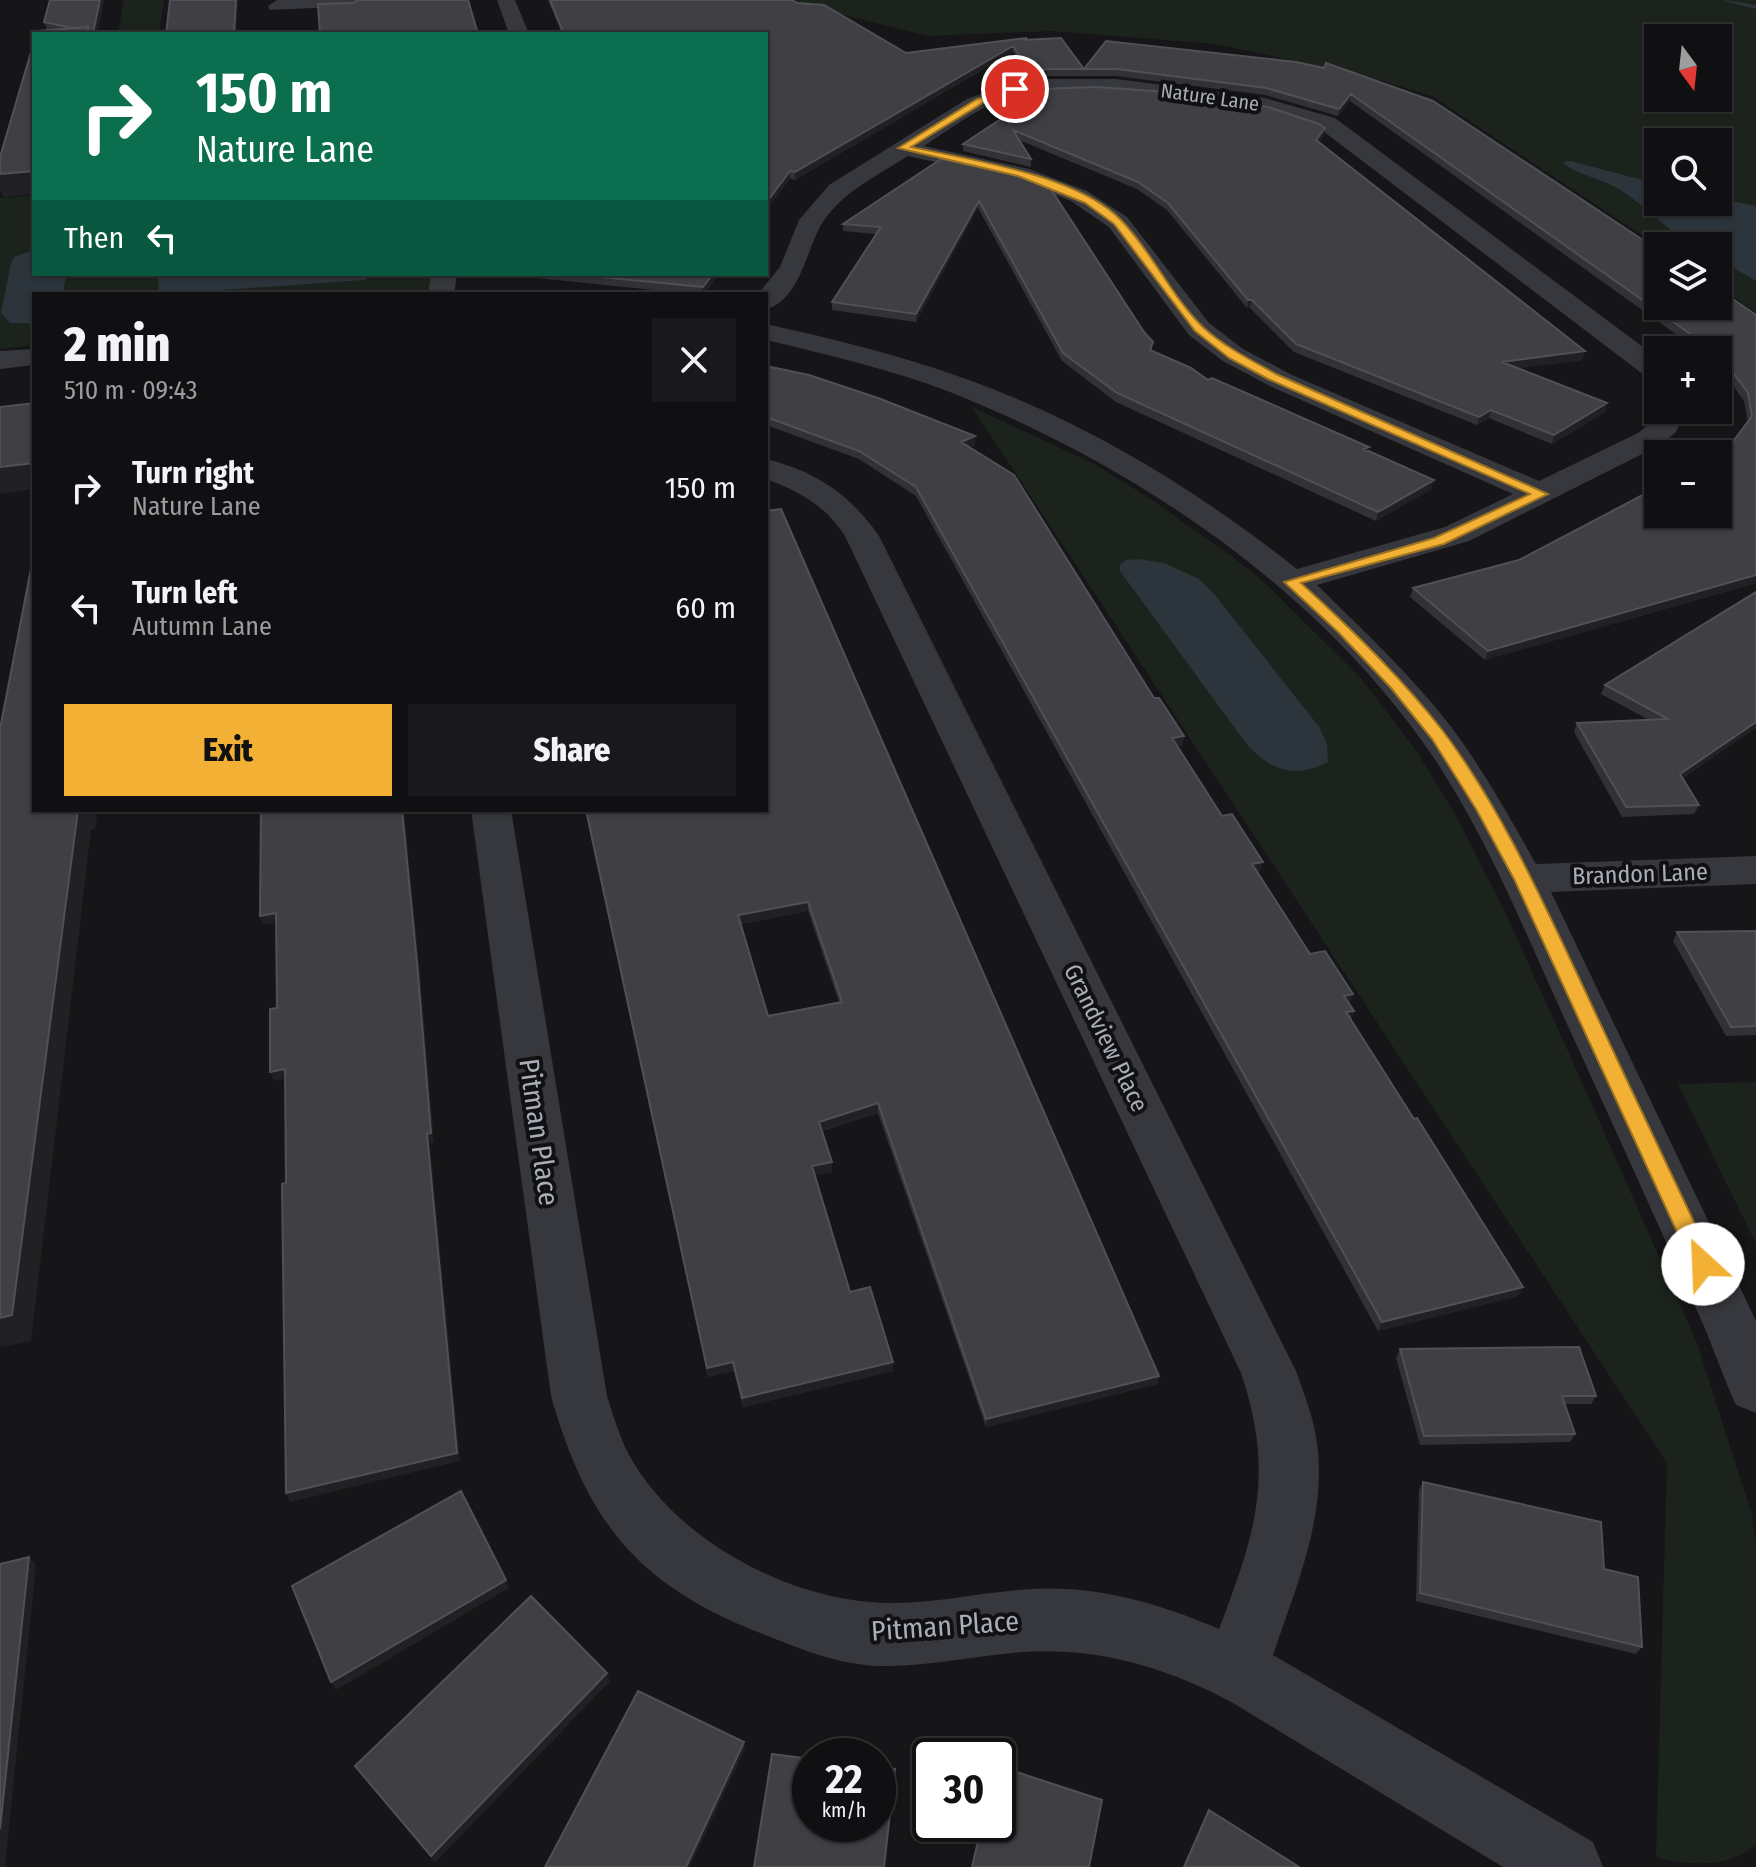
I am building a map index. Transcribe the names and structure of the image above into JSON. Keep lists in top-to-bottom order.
{
  "streets": {
    "street": [
      "Nature Lane",
      "Brandon Lane",
      "Grandview Place",
      "Pitman Place"
    ]
  },
  "crossings": [
    ["Grandview Place", "Pitman Place"]
  ],
  "north": "bottom",
  "page": {
    "map_buttons": ["+", "−"],
    "turn": ["150 m", "Nature Lane"],
    "then": "Then",
    "heading": ["2 min", "510 m · 09:43"],
    "list": [
      {
        "name": "Turn right",
        "note": "Nature Lane",
        "value": "150 m"
      },
      {
        "name": "Turn left",
        "note": "Autumn Lane",
        "value": "60 m"
      }
    ],
    "buttons": ["Exit", "Share"],
    "speed": "22 km/h",
    "limit": "30"
  }
}
